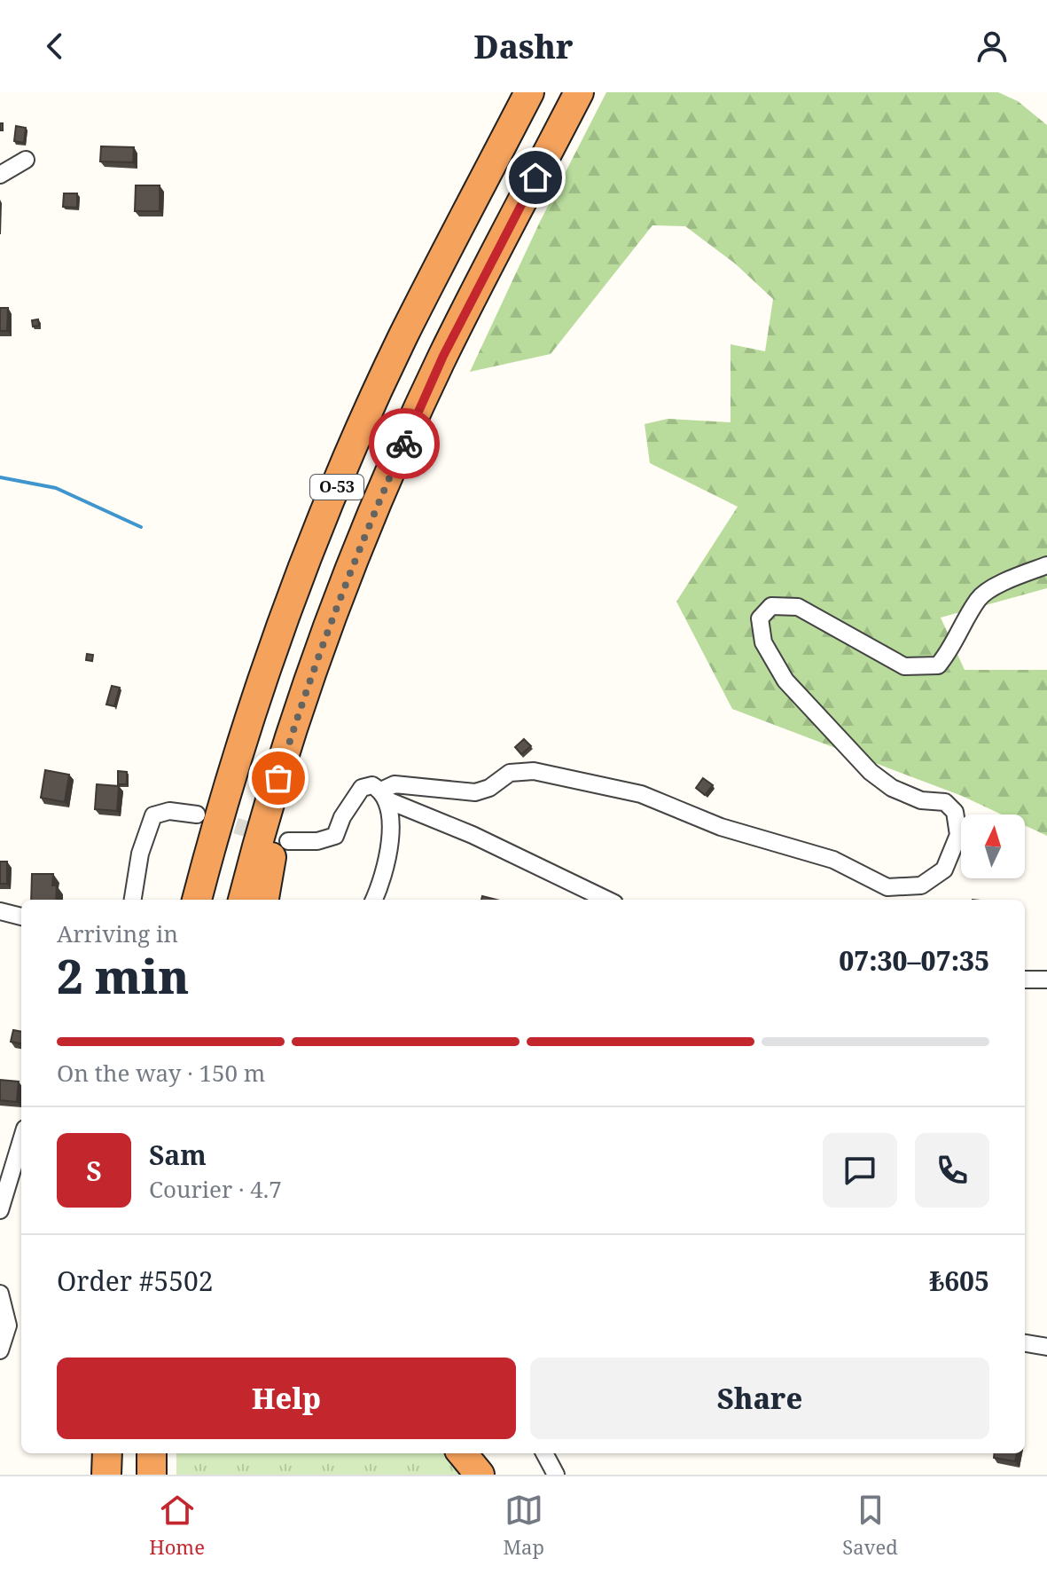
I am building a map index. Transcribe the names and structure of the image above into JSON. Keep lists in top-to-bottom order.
{
  "streets": {
    "highway": ["O-53"]
  },
  "north": "top",
  "page": {
    "header": "Dashr",
    "heading": ["2 min", "Arriving in", "07:30–07:35"],
    "panel": [
      "Sam",
      "Courier · 4.7",
      "Order #5502",
      "₺605"
    ],
    "bar": "On the way · 150 m",
    "round": "S",
    "buttons": ["Help", "Share"],
    "tabs": ["Home", "Map", "Saved"]
  }
}
